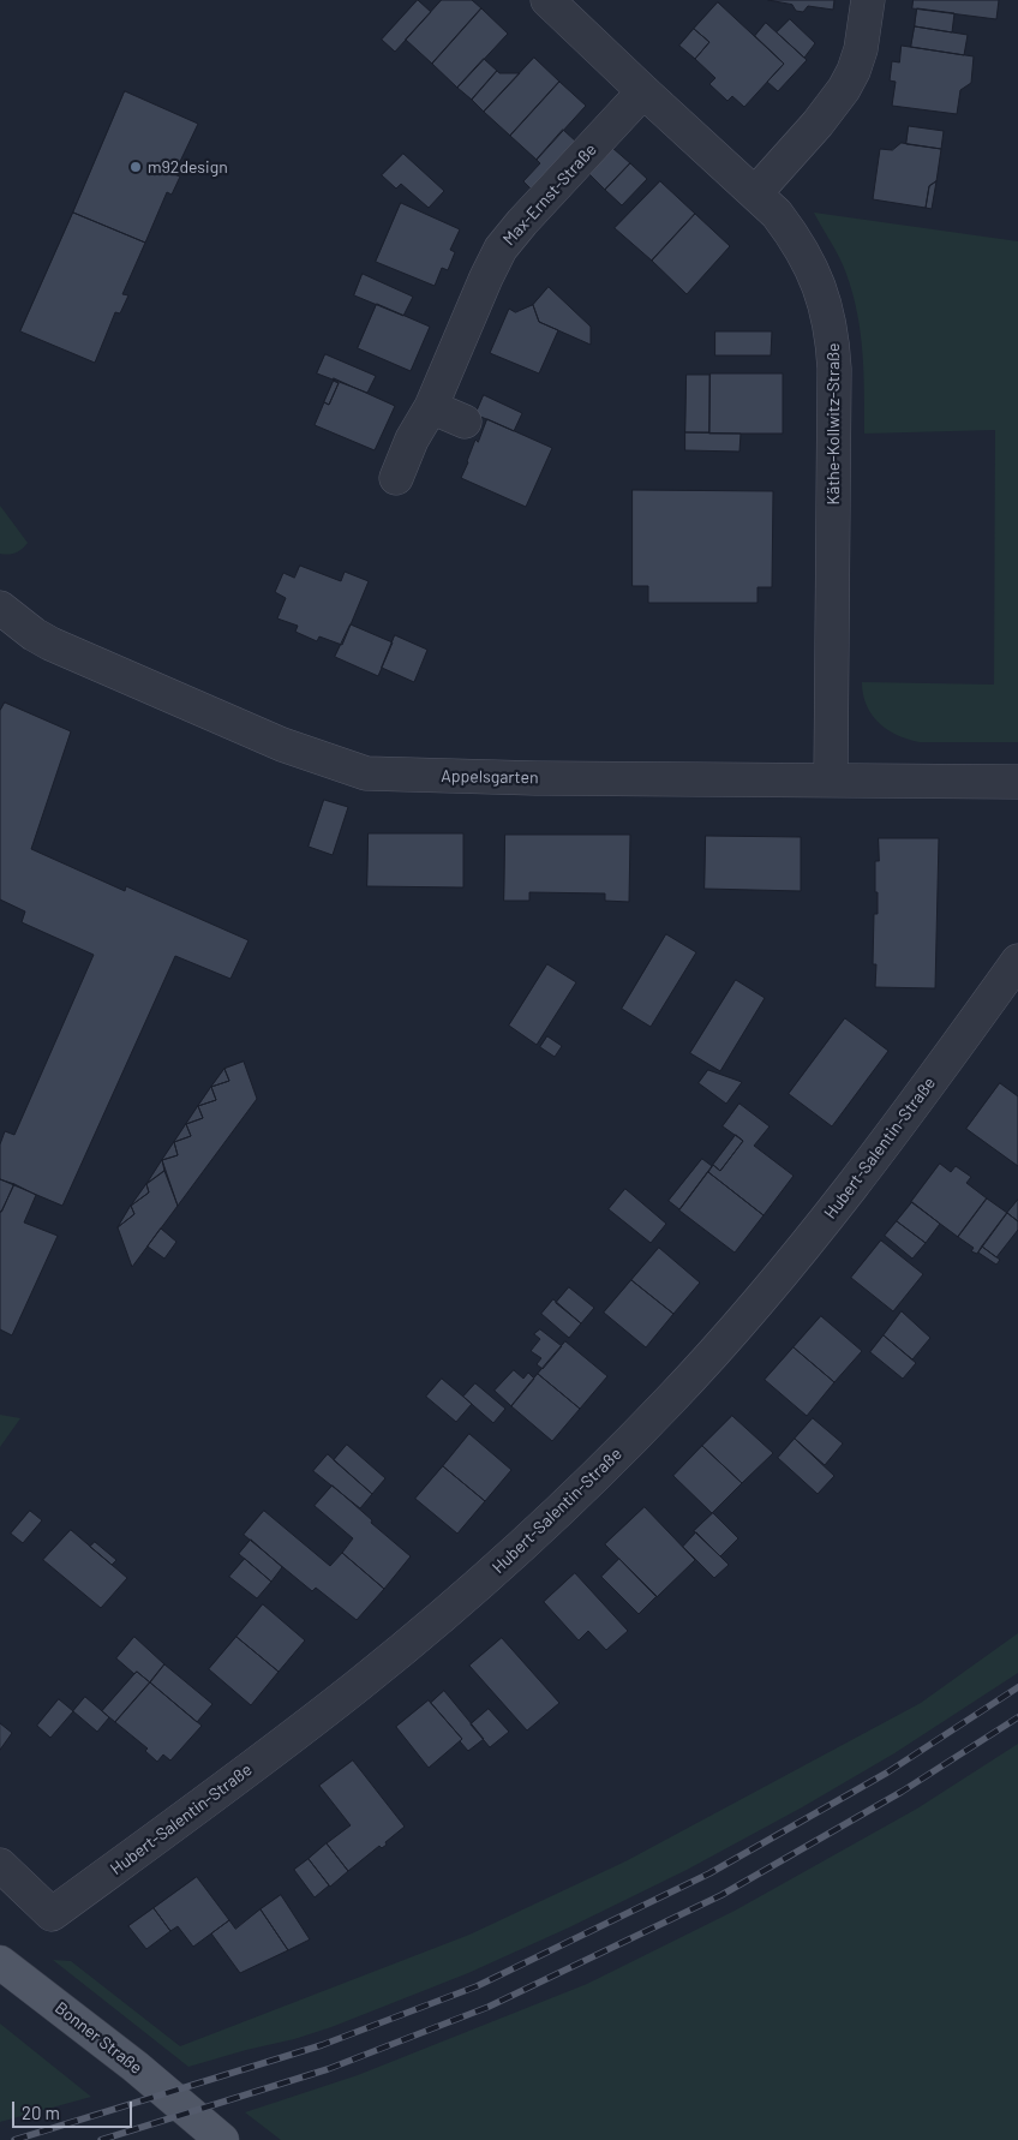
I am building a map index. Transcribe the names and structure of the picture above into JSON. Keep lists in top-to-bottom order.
{
  "streets": {
    "main road": ["Bonner Straße"],
    "street": [
      "Max-Ernst-Straße",
      "Käthe-Kollwitz-Straße",
      "Appelsgarten",
      "Hubert-Salentin-Straße"
    ]
  },
  "crossings": [
    ["Max-Ernst-Straße", "Käthe-Kollwitz-Straße"],
    ["Käthe-Kollwitz-Straße", "Appelsgarten"]
  ],
  "places": ["m92design"],
  "scale_bar": "20 m"
}
